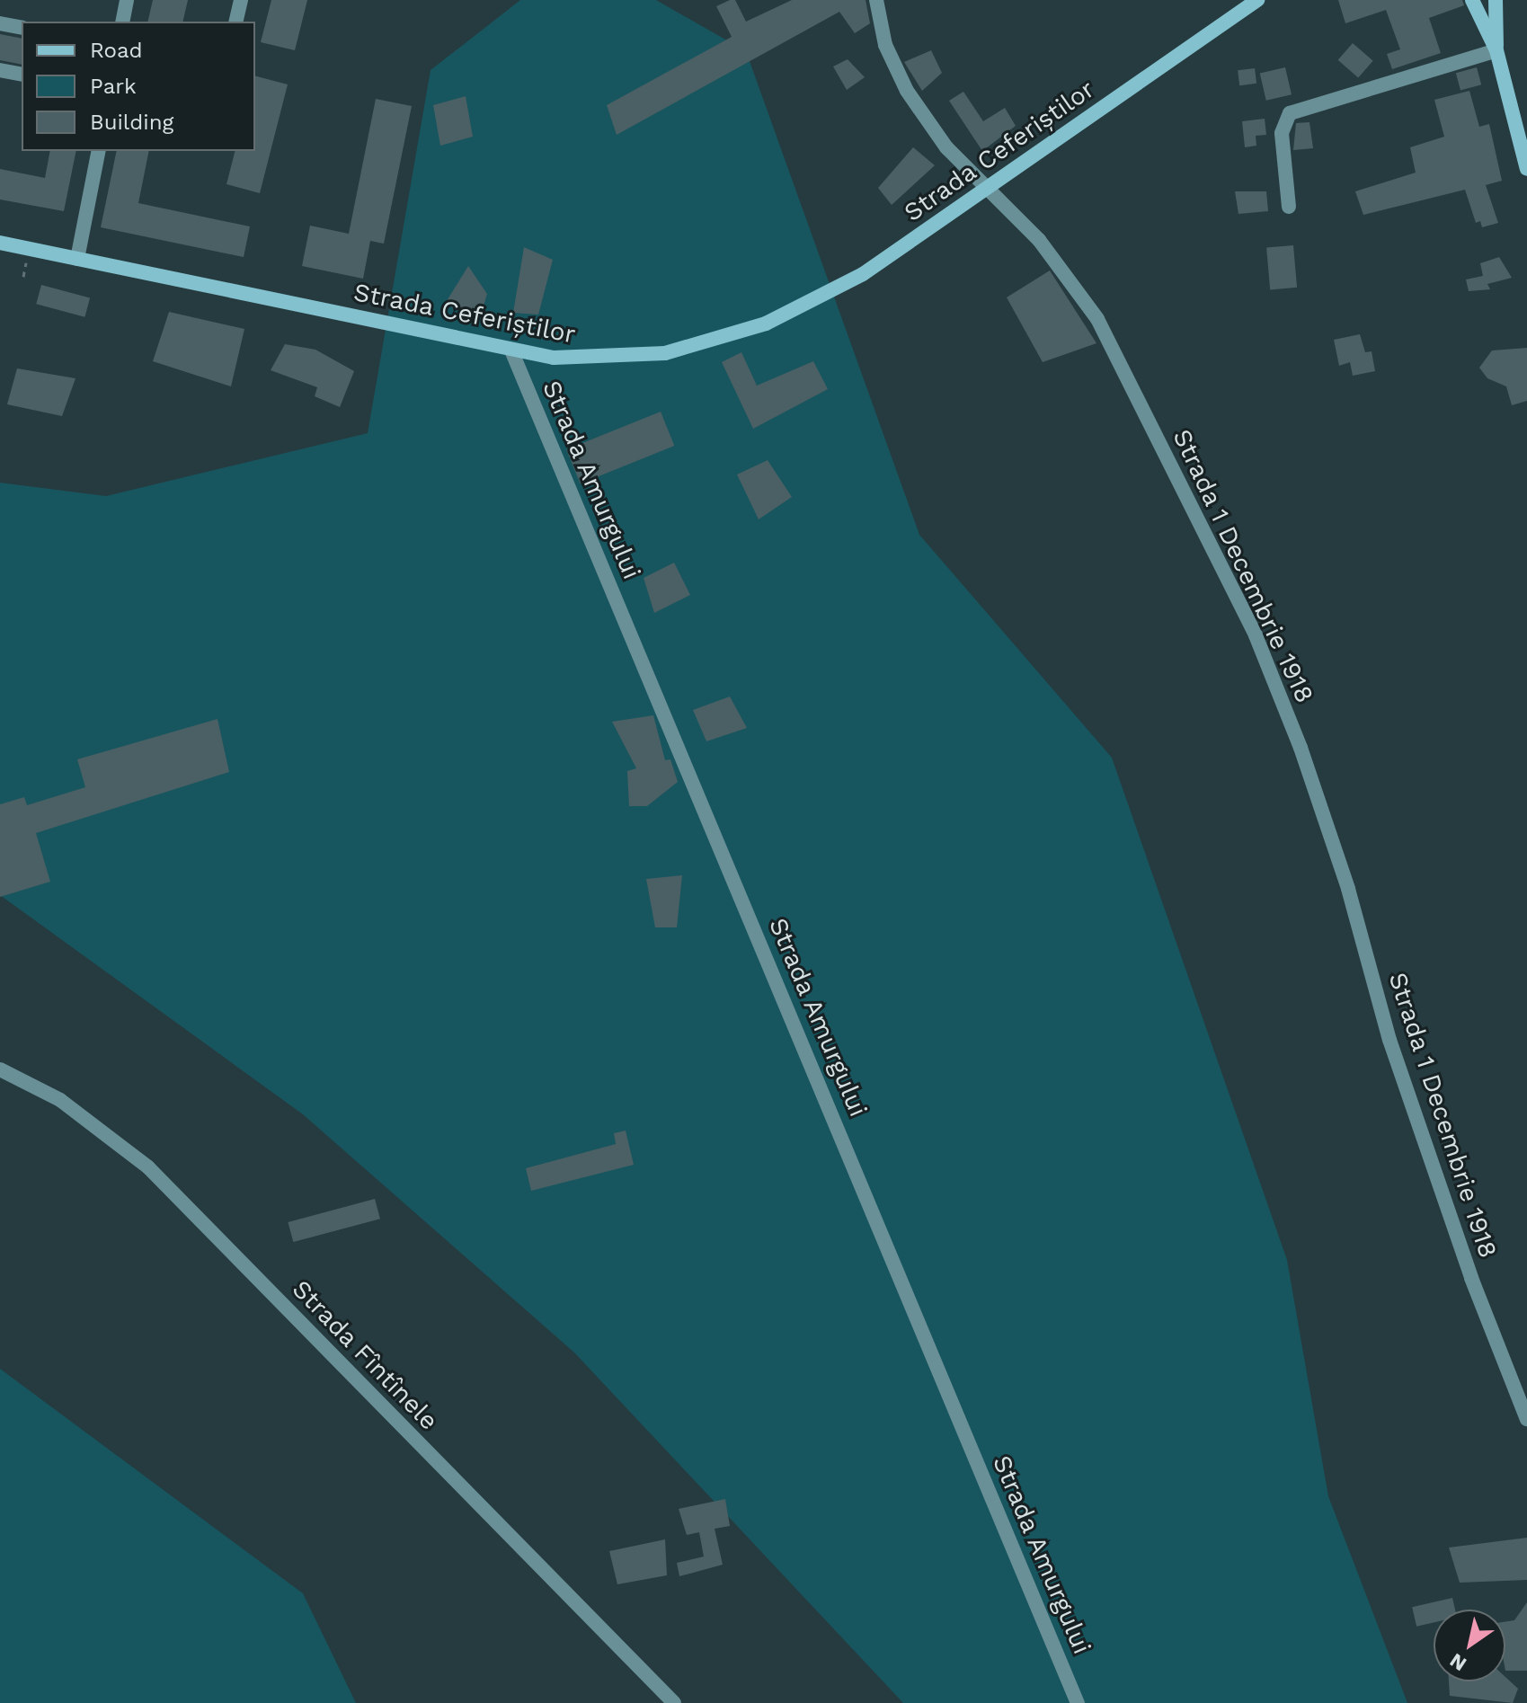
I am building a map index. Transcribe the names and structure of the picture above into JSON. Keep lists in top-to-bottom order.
{
  "streets": {
    "street": [
      "Strada Ceferiștilor",
      "Strada Amurgului",
      "Strada 1 Decembrie 1918",
      "Strada Fîntînele"
    ]
  },
  "crossings": [
    ["Strada Ceferiștilor", "Strada Amurgului"],
    ["Strada Ceferiștilor", "Strada 1 Decembrie 1918"]
  ],
  "legend": ["Road", "Park", "Building"],
  "north": "bottom left"
}
